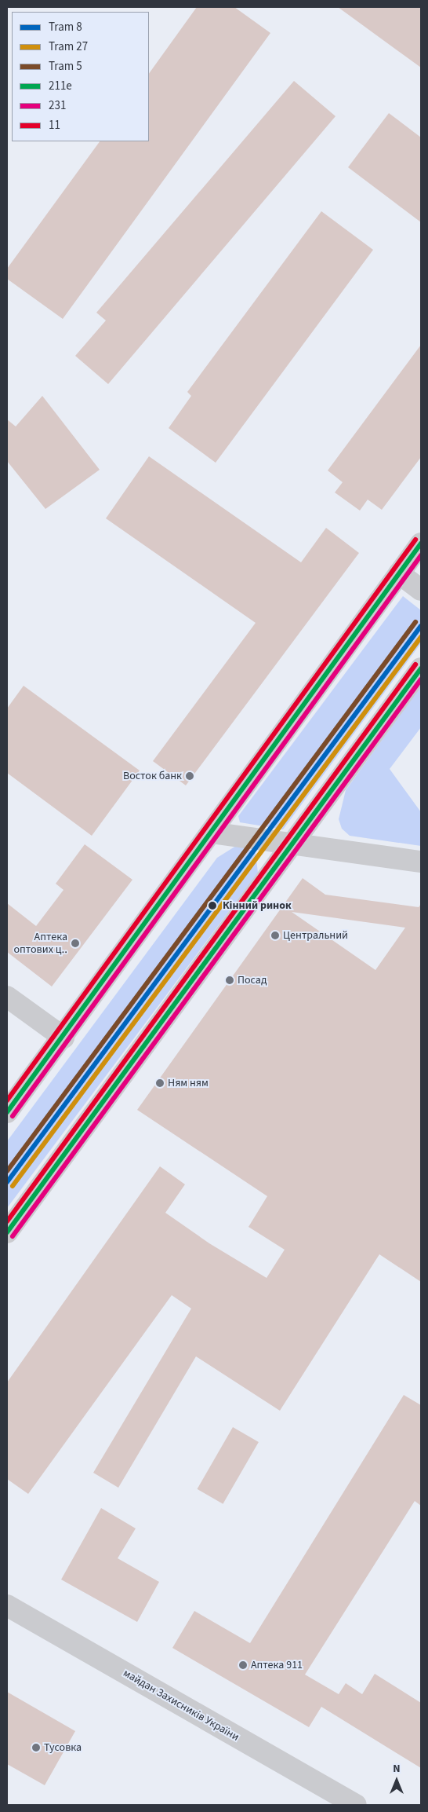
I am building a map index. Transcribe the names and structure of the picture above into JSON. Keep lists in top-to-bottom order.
{
  "streets": {
    "main road": ["майдан Захисників України"]
  },
  "places": [
    "Восток банк",
    "Кінний ринок",
    "Центральний",
    "Аптека оптових ц‥",
    "Посад",
    "Ням ням",
    "Аптека 911",
    "Тусовка"
  ],
  "lines": [
    "transit line 11",
    "transit line 211е",
    "transit line 231",
    "tram line 5",
    "tram line 8",
    "tram line 27"
  ],
  "legend": [
    "Tram 8",
    "Tram 27",
    "Tram 5",
    "211е",
    "231",
    "11"
  ],
  "north": "top"
}
